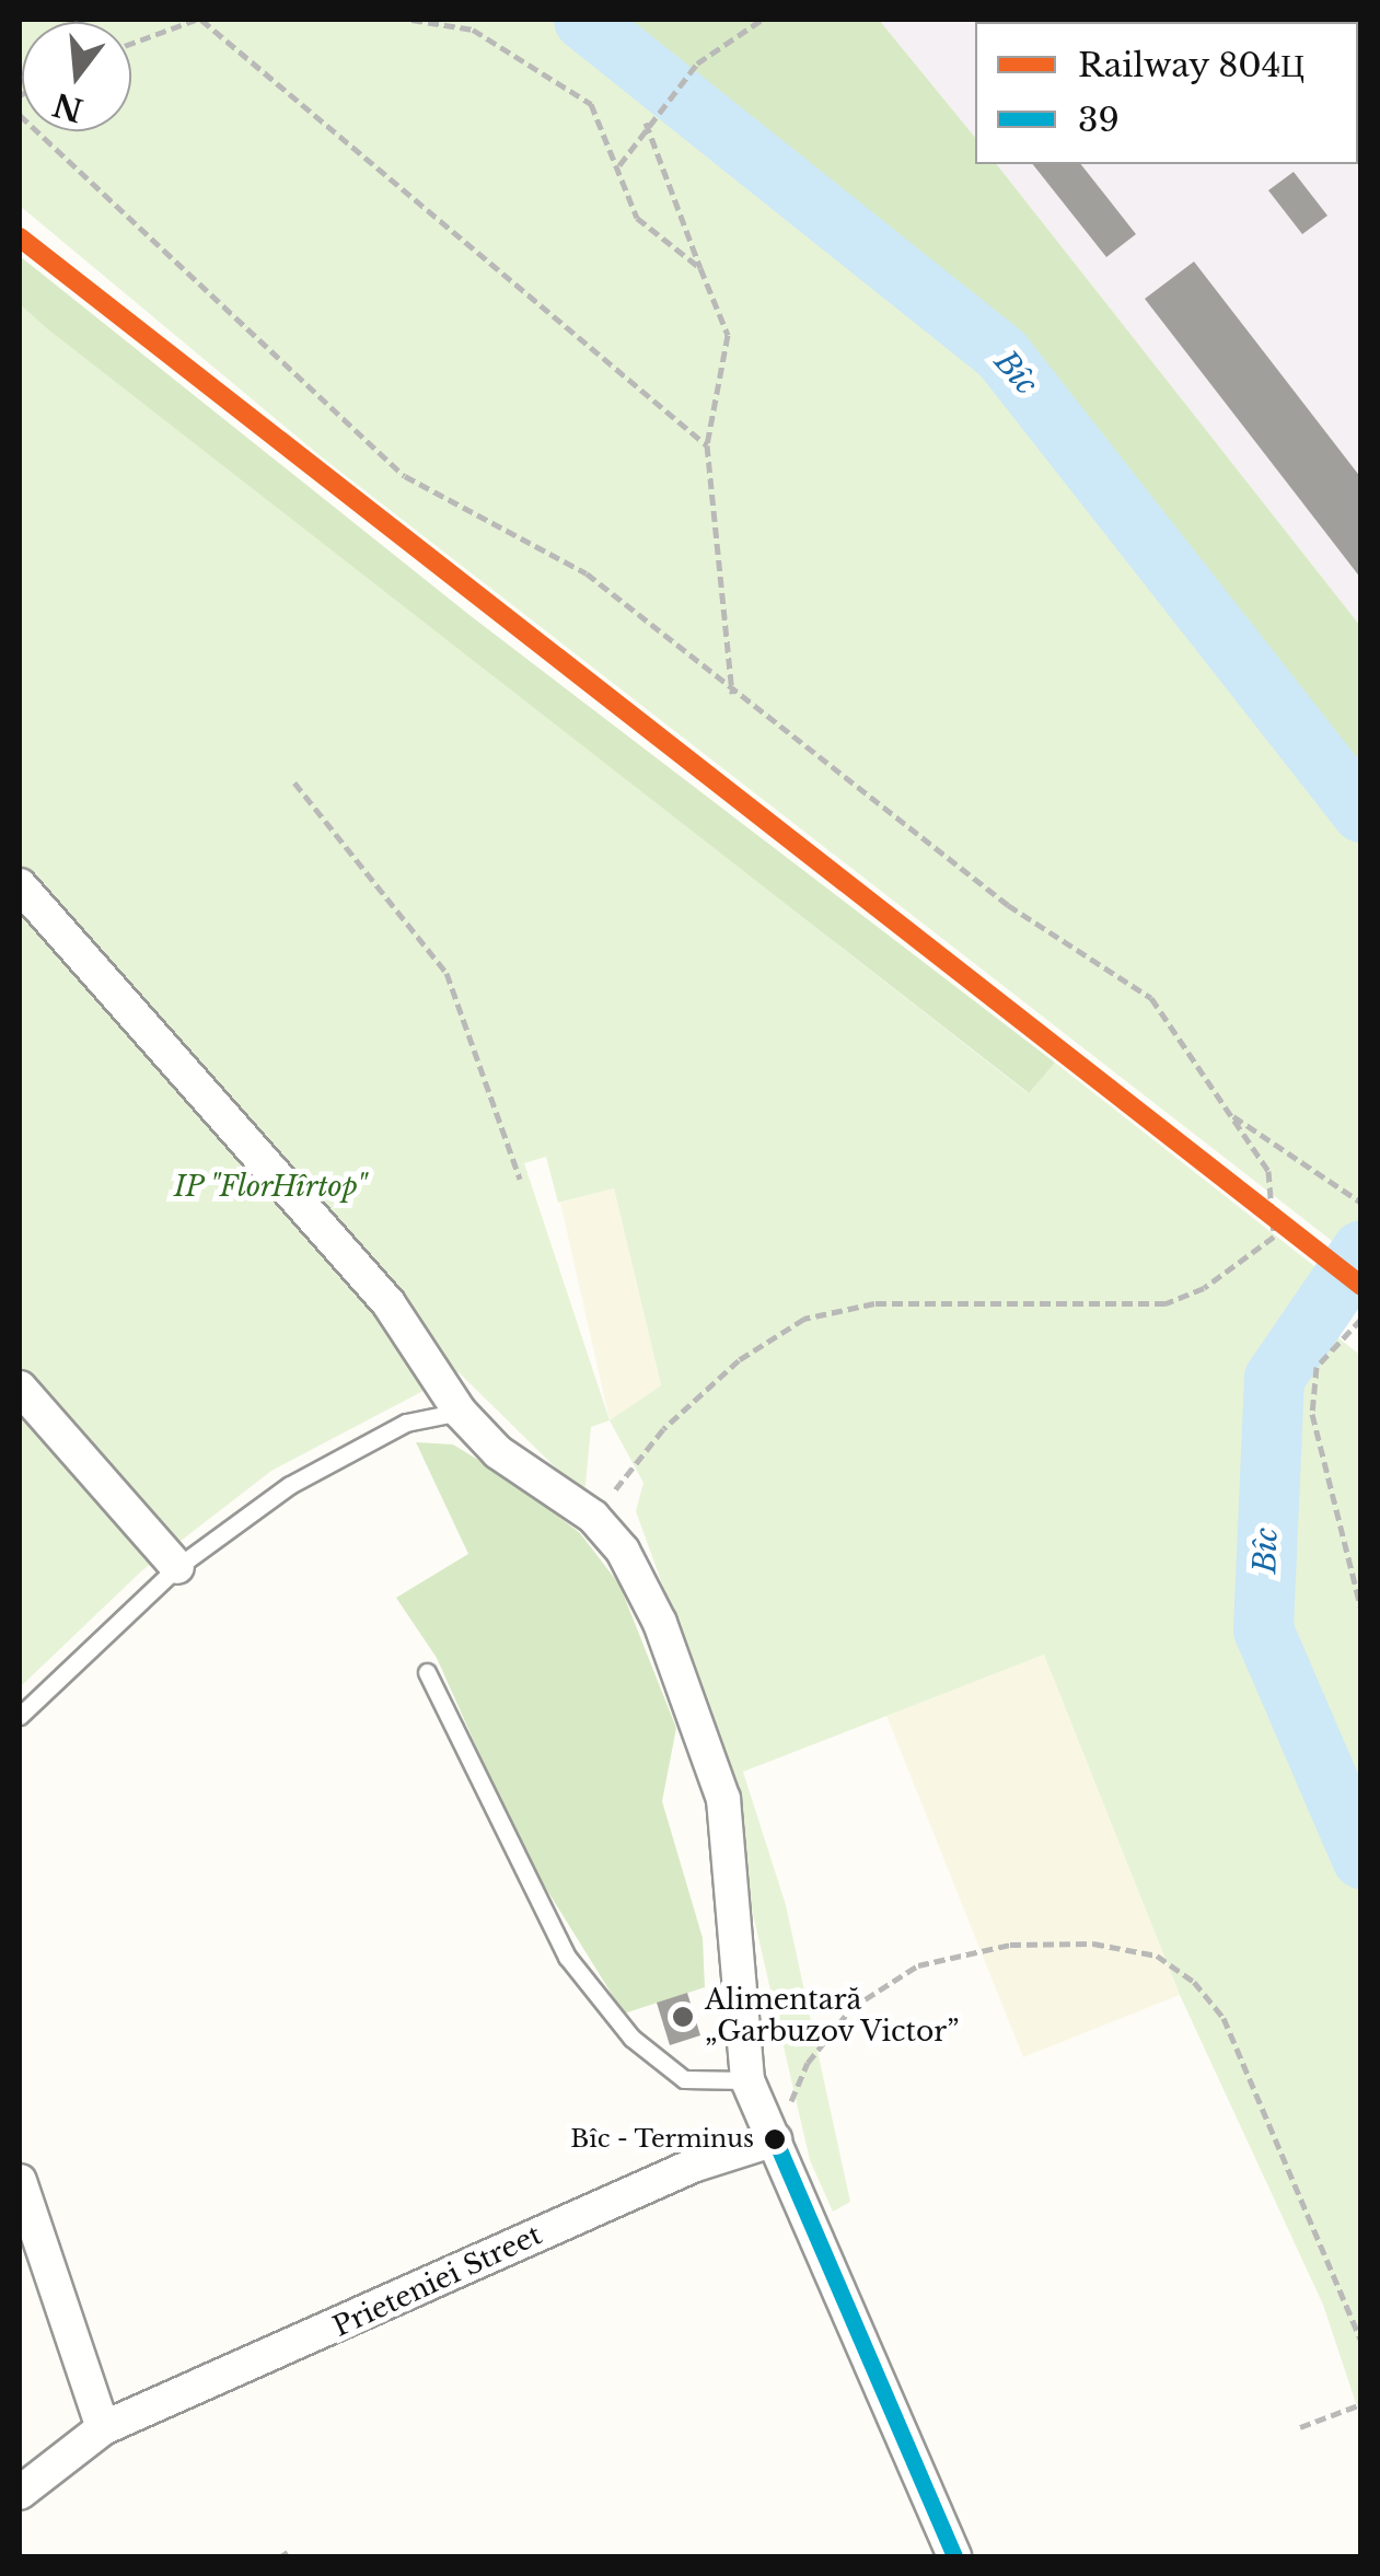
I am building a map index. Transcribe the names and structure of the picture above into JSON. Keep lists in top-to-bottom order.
{
  "streets": {
    "street": ["Prieteniei Street"]
  },
  "water": ["Bîc"],
  "parks": ["IP \"FlorHîrtop\""],
  "places": ["Alimentară „Garbuzov Victor”", "Bîc - Terminus"],
  "lines": ["rail line 804Ц", "transit line 39"],
  "legend": ["Railway 804Ц", "39"],
  "north": "bottom"
}
